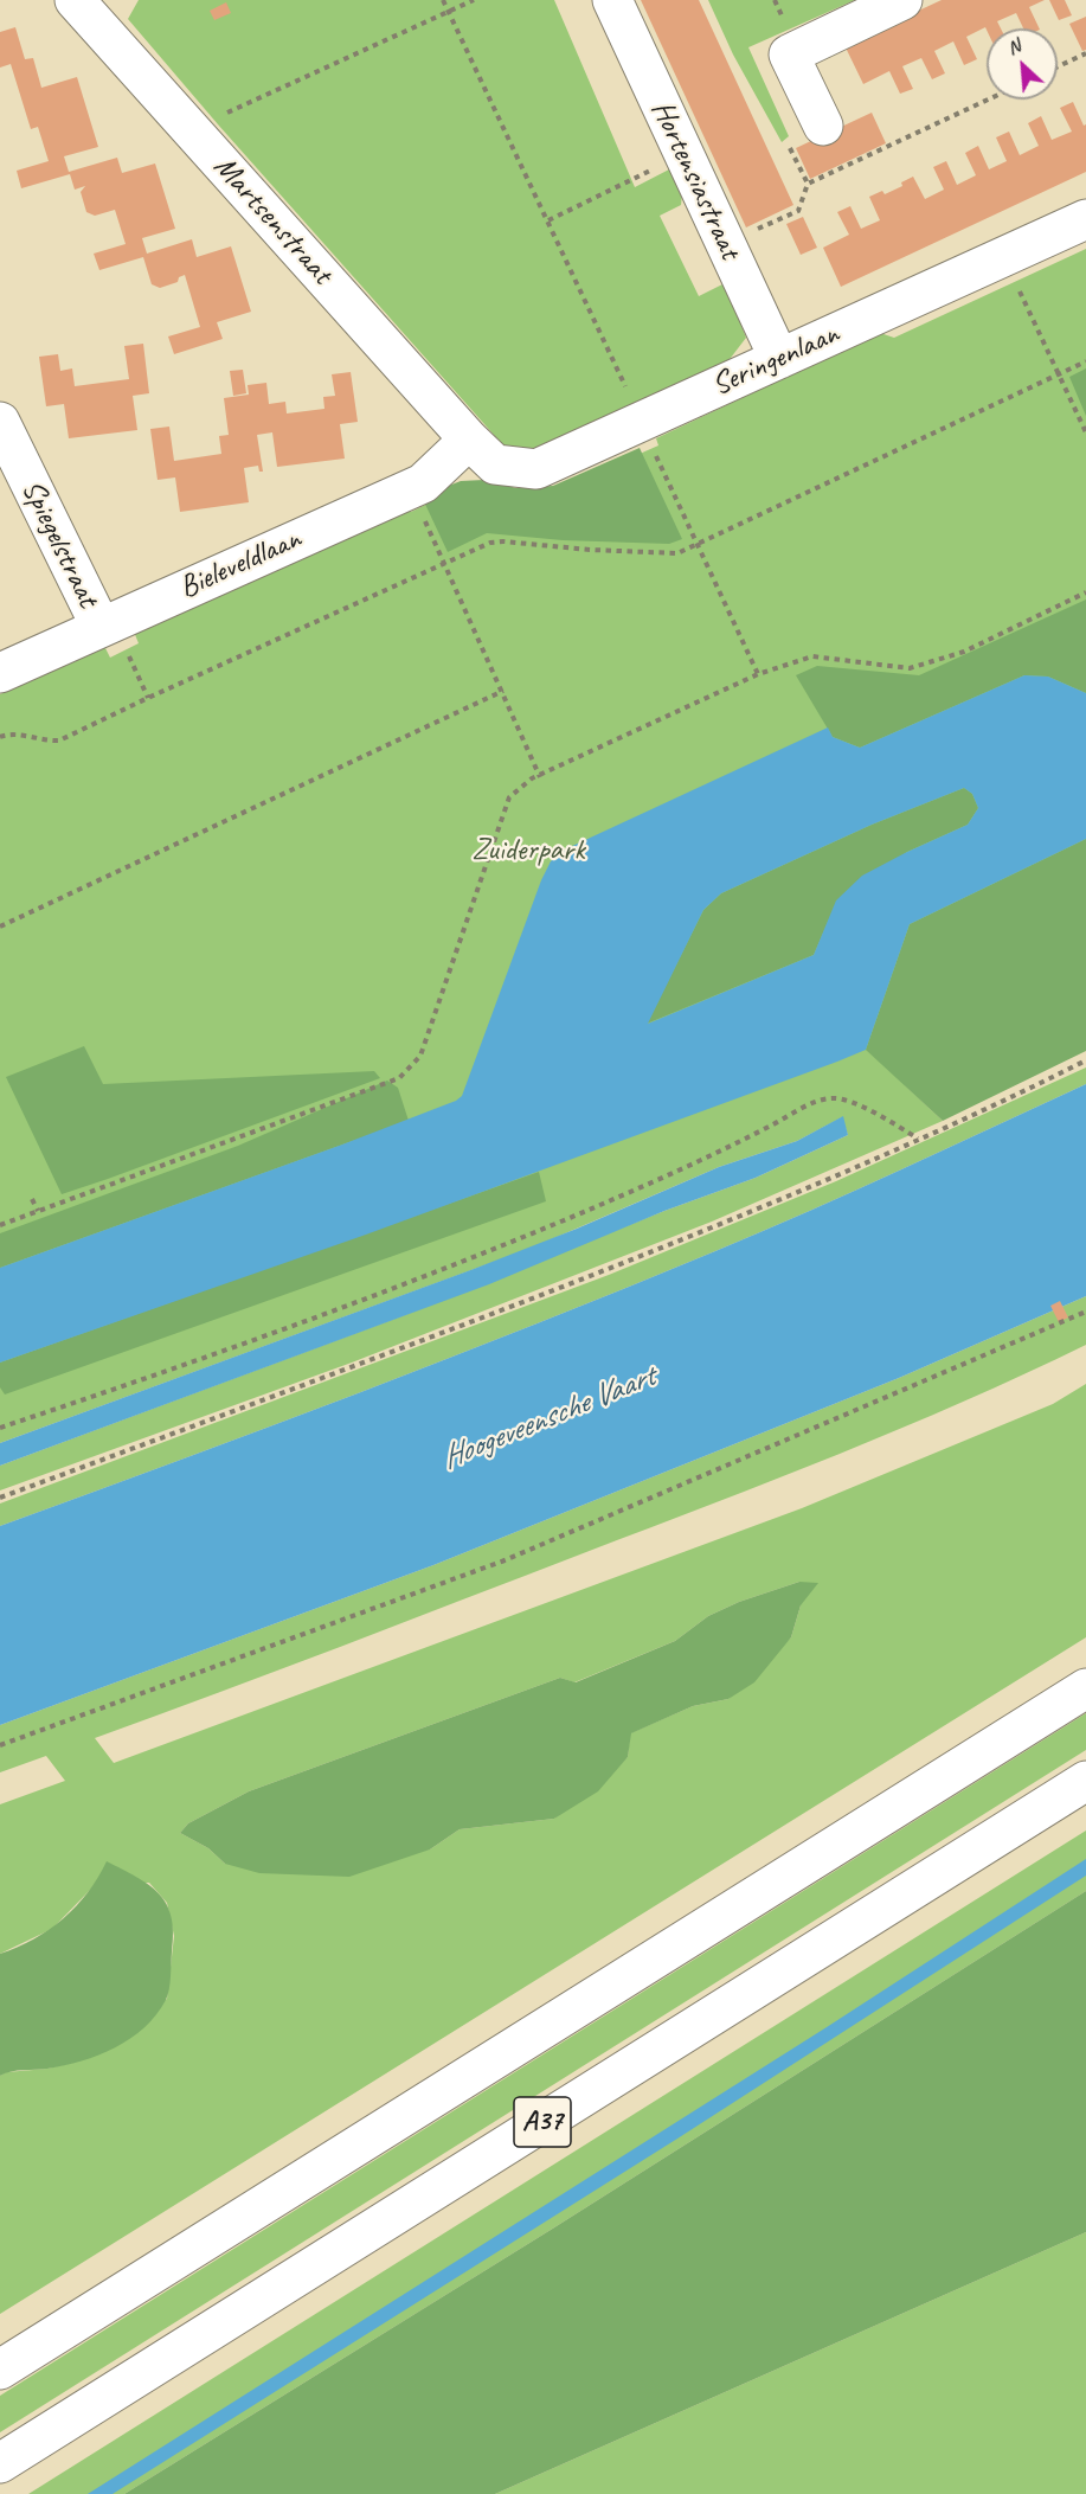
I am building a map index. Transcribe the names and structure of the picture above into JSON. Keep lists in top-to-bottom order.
{
  "streets": {
    "main road": [
      "Hortensiastraat",
      "Martsenstraat",
      "Seringenlaan",
      "Spiegelstraat",
      "Bieleveldlaan",
      "A37"
    ]
  },
  "crossings": [
    ["Hortensiastraat", "Seringenlaan"],
    ["Martsenstraat", "Seringenlaan"],
    ["Martsenstraat", "Bieleveldlaan"],
    ["Seringenlaan", "Bieleveldlaan"],
    ["Spiegelstraat", "Bieleveldlaan"]
  ],
  "water": ["Hoogeveensche Vaart"],
  "parks": ["Zuiderpark"],
  "north": "top left"
}
